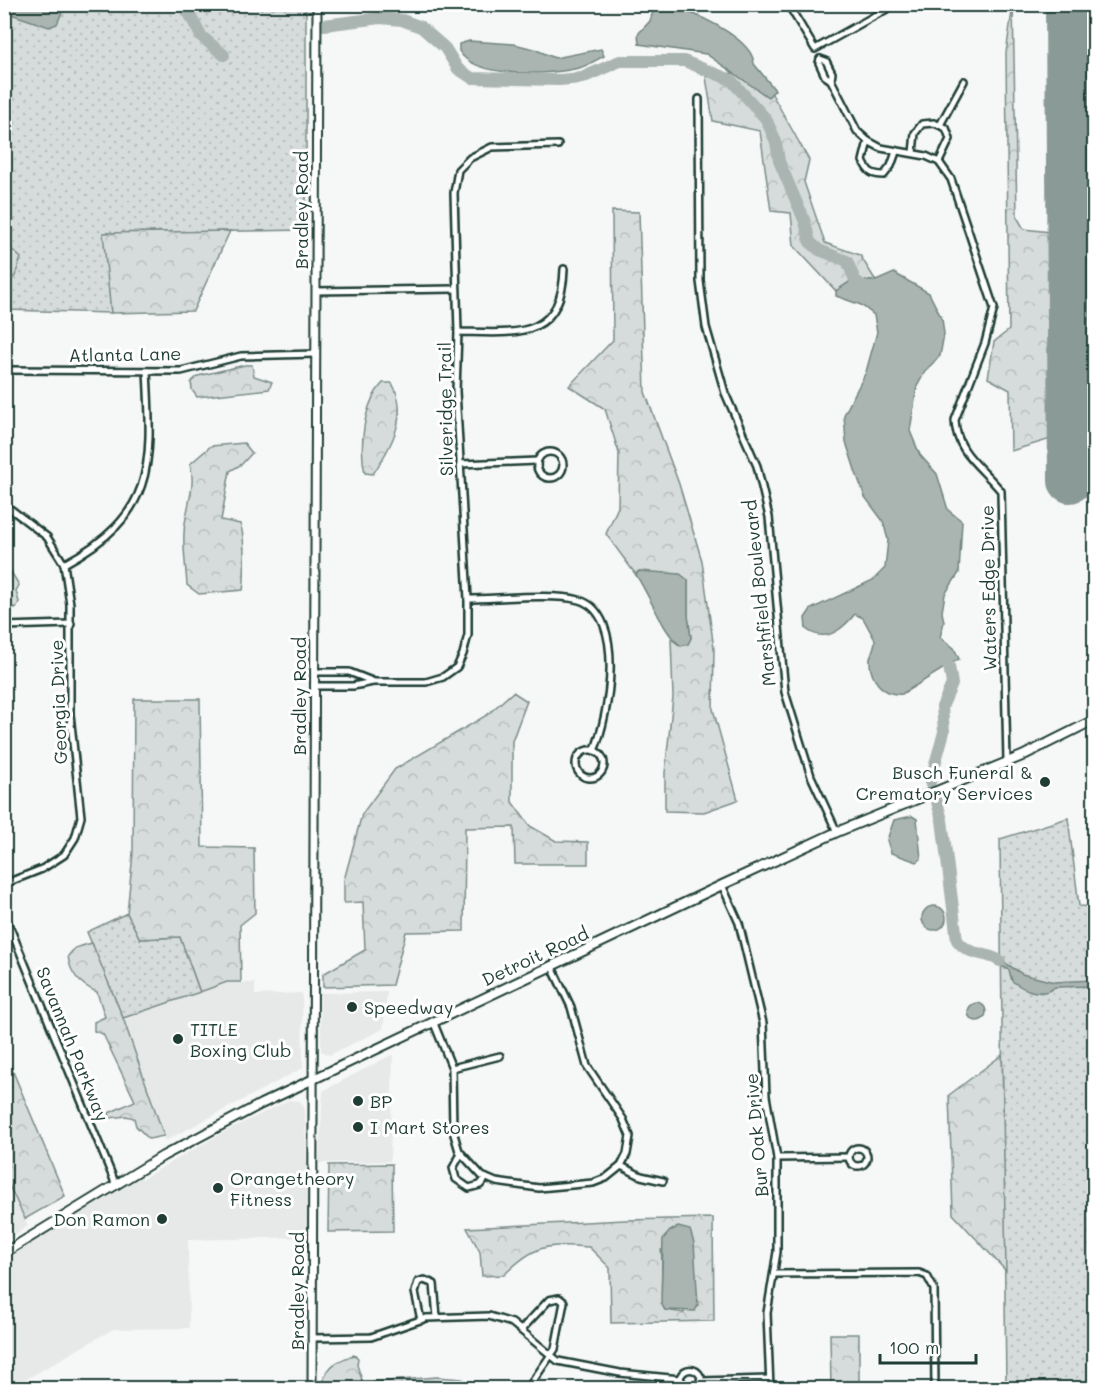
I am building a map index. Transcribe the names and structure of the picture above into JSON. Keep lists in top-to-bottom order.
{
  "streets": {
    "main road": ["Detroit Road"],
    "street": [
      "Bradley Road",
      "Atlanta Lane",
      "Silveridge Trail",
      "Waters Edge Drive",
      "Marshfield Boulevard",
      "Georgia Drive",
      "Savannah Parkway",
      "Bur Oak Drive"
    ]
  },
  "crossings": [
    ["Bradley Road", "Atlanta Lane"],
    ["Bradley Road", "Silveridge Trail"],
    ["Bradley Road", "Detroit Road"],
    ["Waters Edge Drive", "Detroit Road"],
    ["Marshfield Boulevard", "Detroit Road"],
    ["Detroit Road", "Savannah Parkway"],
    ["Detroit Road", "Bur Oak Drive"]
  ],
  "places": [
    "Busch Funeral & Crematory Services",
    "Speedway",
    "TITLE Boxing Club",
    "BP",
    "I Mart Stores",
    "Orangetheory Fitness",
    "Don Ramon"
  ],
  "scale_bar": "100 m"
}
